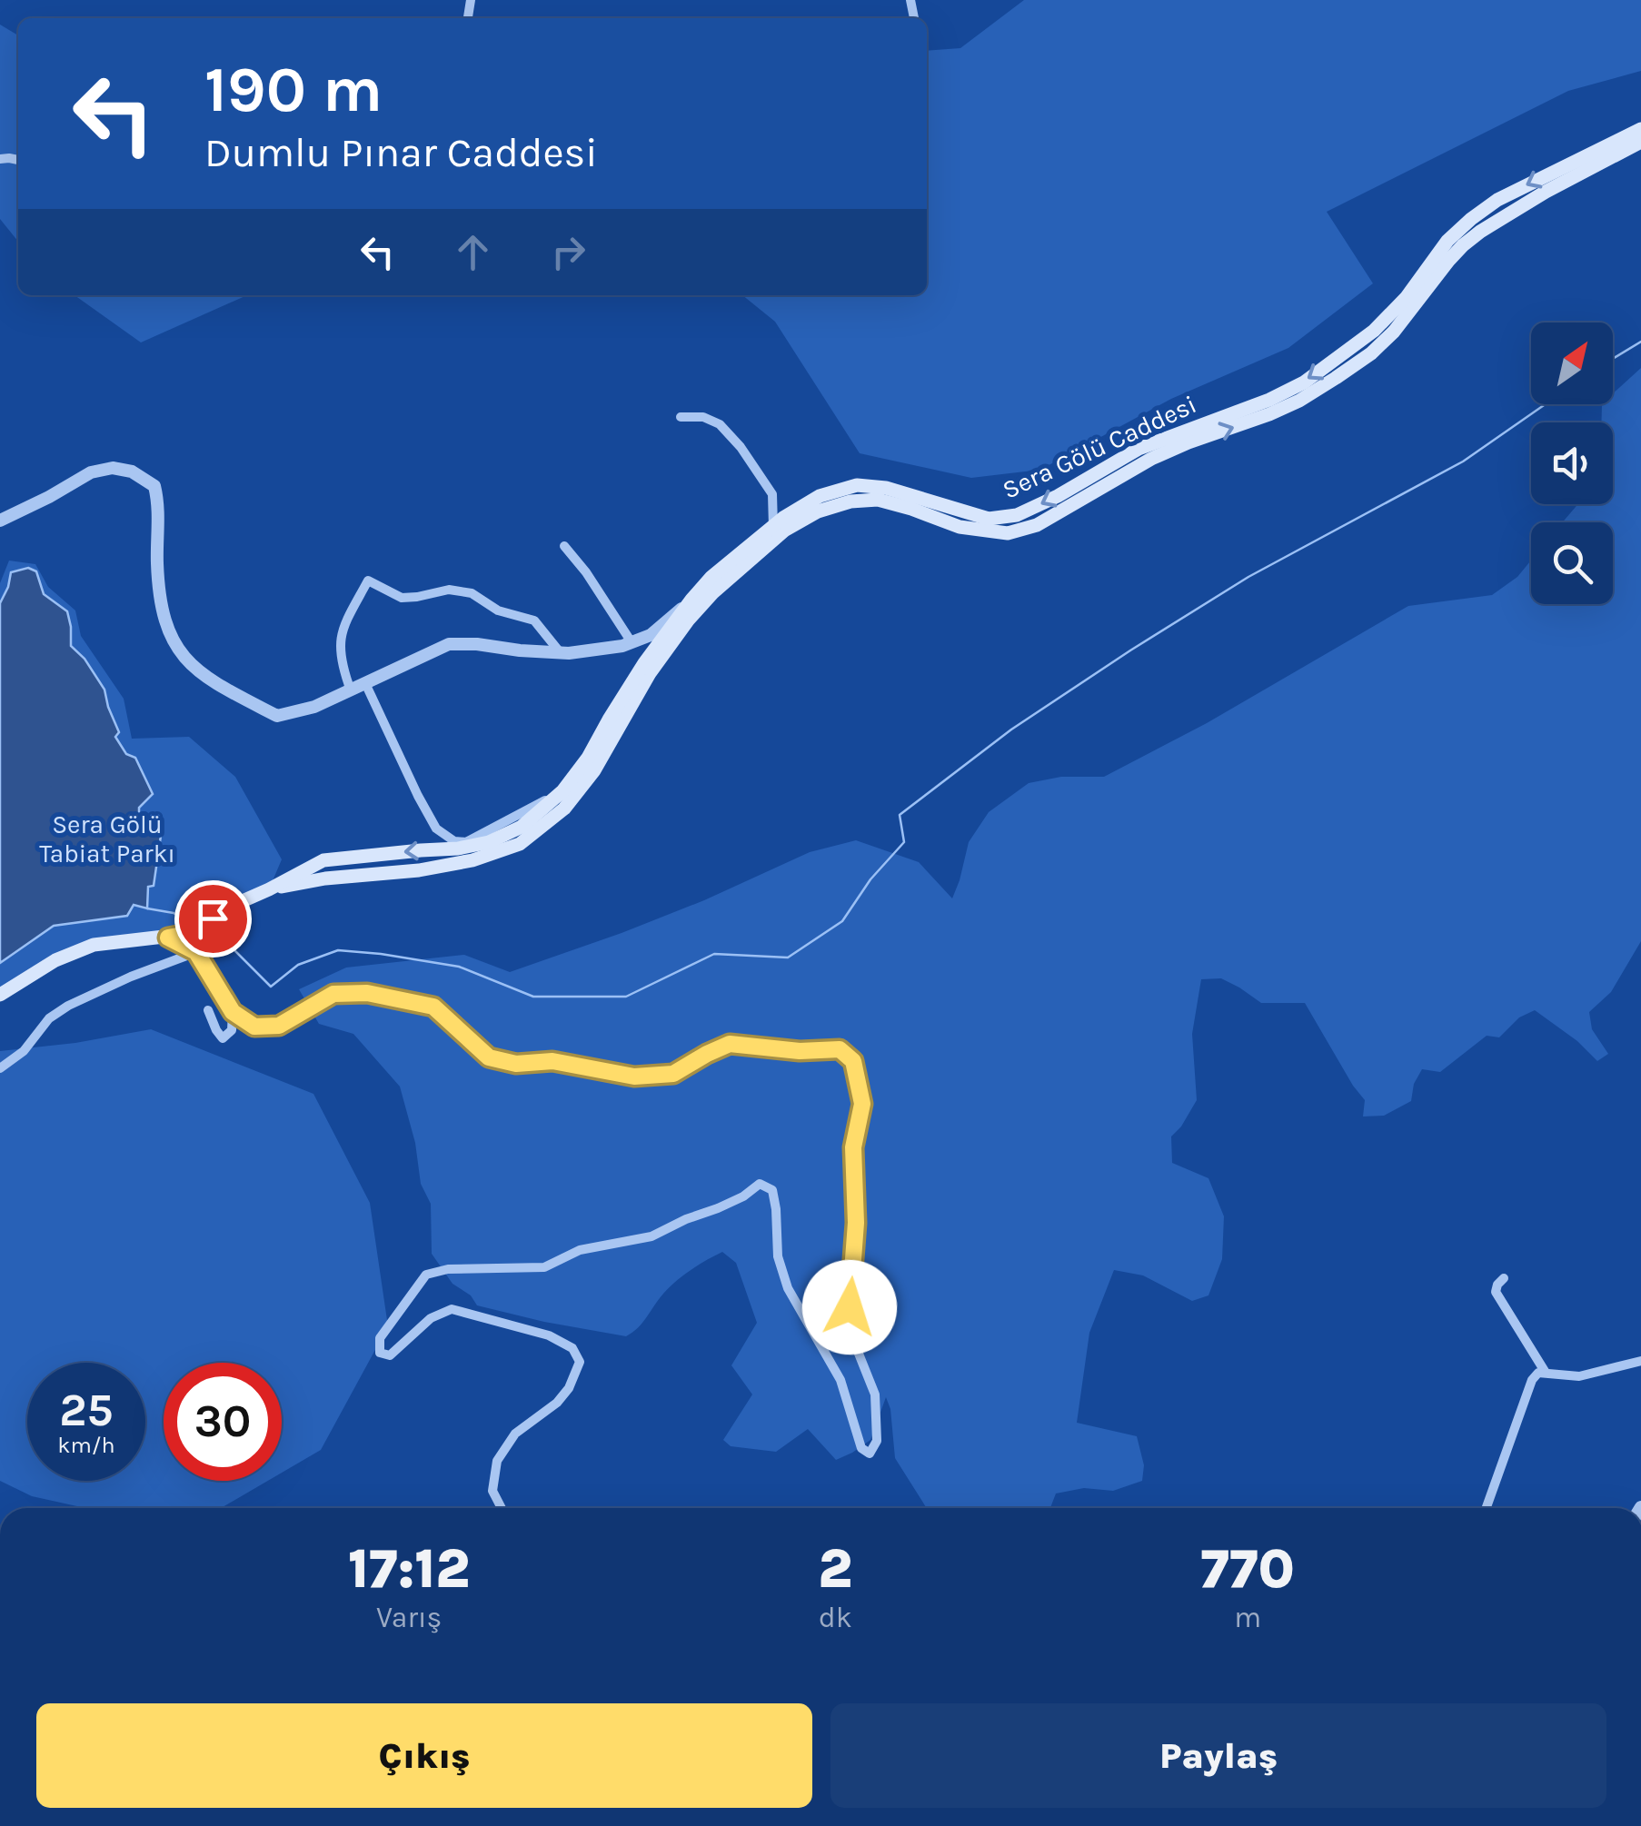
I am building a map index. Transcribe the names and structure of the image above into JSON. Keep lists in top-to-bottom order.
{
  "streets": {
    "main road": ["Sera Gölü Caddesi"]
  },
  "parks": ["Sera Gölü Tabiat Parkı"],
  "north": "top right",
  "page": {
    "turn": ["190 m", "Dumlu Pınar Caddesi"],
    "speed": "25 km/h",
    "limit": "30",
    "eta": [
      "17:12",
      "Varış",
      "2",
      "dk",
      "770",
      "m"
    ],
    "buttons": ["Çıkış", "Paylaş"]
  }
}
